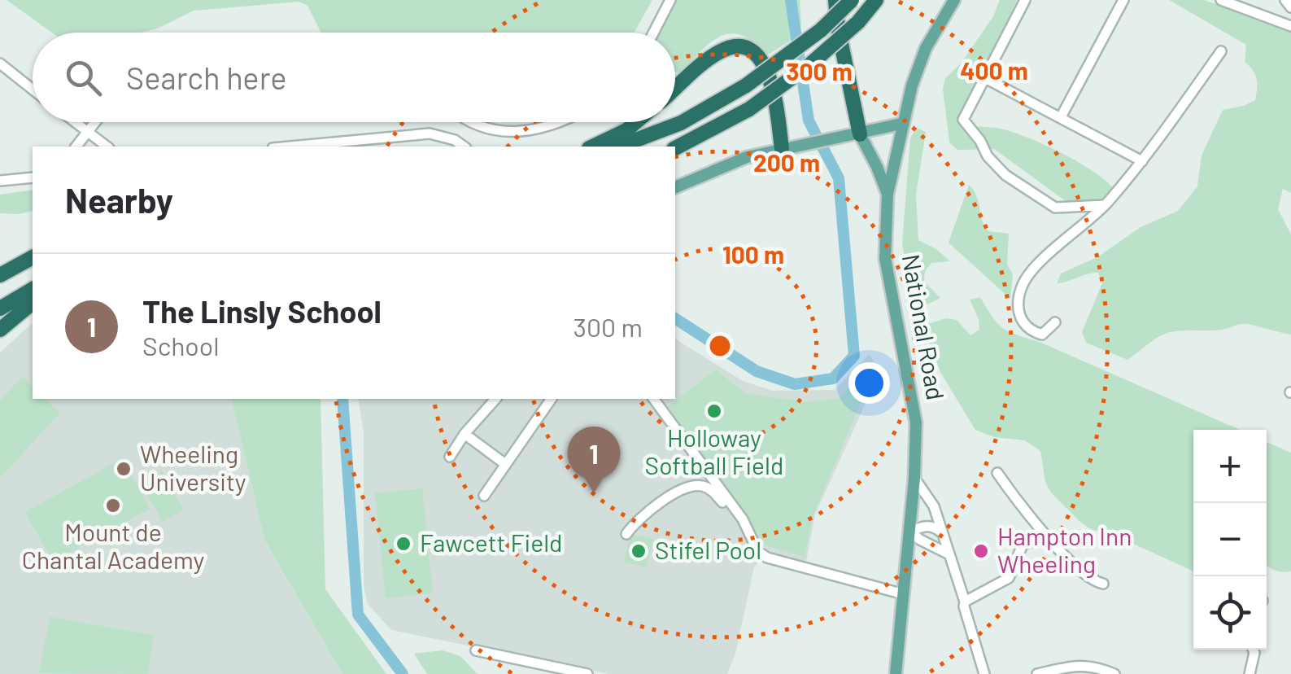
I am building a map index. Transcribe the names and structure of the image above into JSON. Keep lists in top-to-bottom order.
{
  "streets": {
    "main road": ["National Road"]
  },
  "places": [
    "Holloway Softball Field",
    "Wheeling University",
    "Mount de Chantal Academy",
    "Fawcett Field",
    "Stifel Pool",
    "Hampton Inn Wheeling"
  ],
  "page": {
    "search": "Search here",
    "heading": "Nearby",
    "list": [
      {
        "mark": "1",
        "name": "The Linsly School",
        "note": "School",
        "value": "300 m"
      }
    ],
    "pins": "1",
    "map_buttons": ["+", "−"]
  },
  "rings": [
    "400 m",
    "300 m",
    "200 m",
    "100 m"
  ]
}
